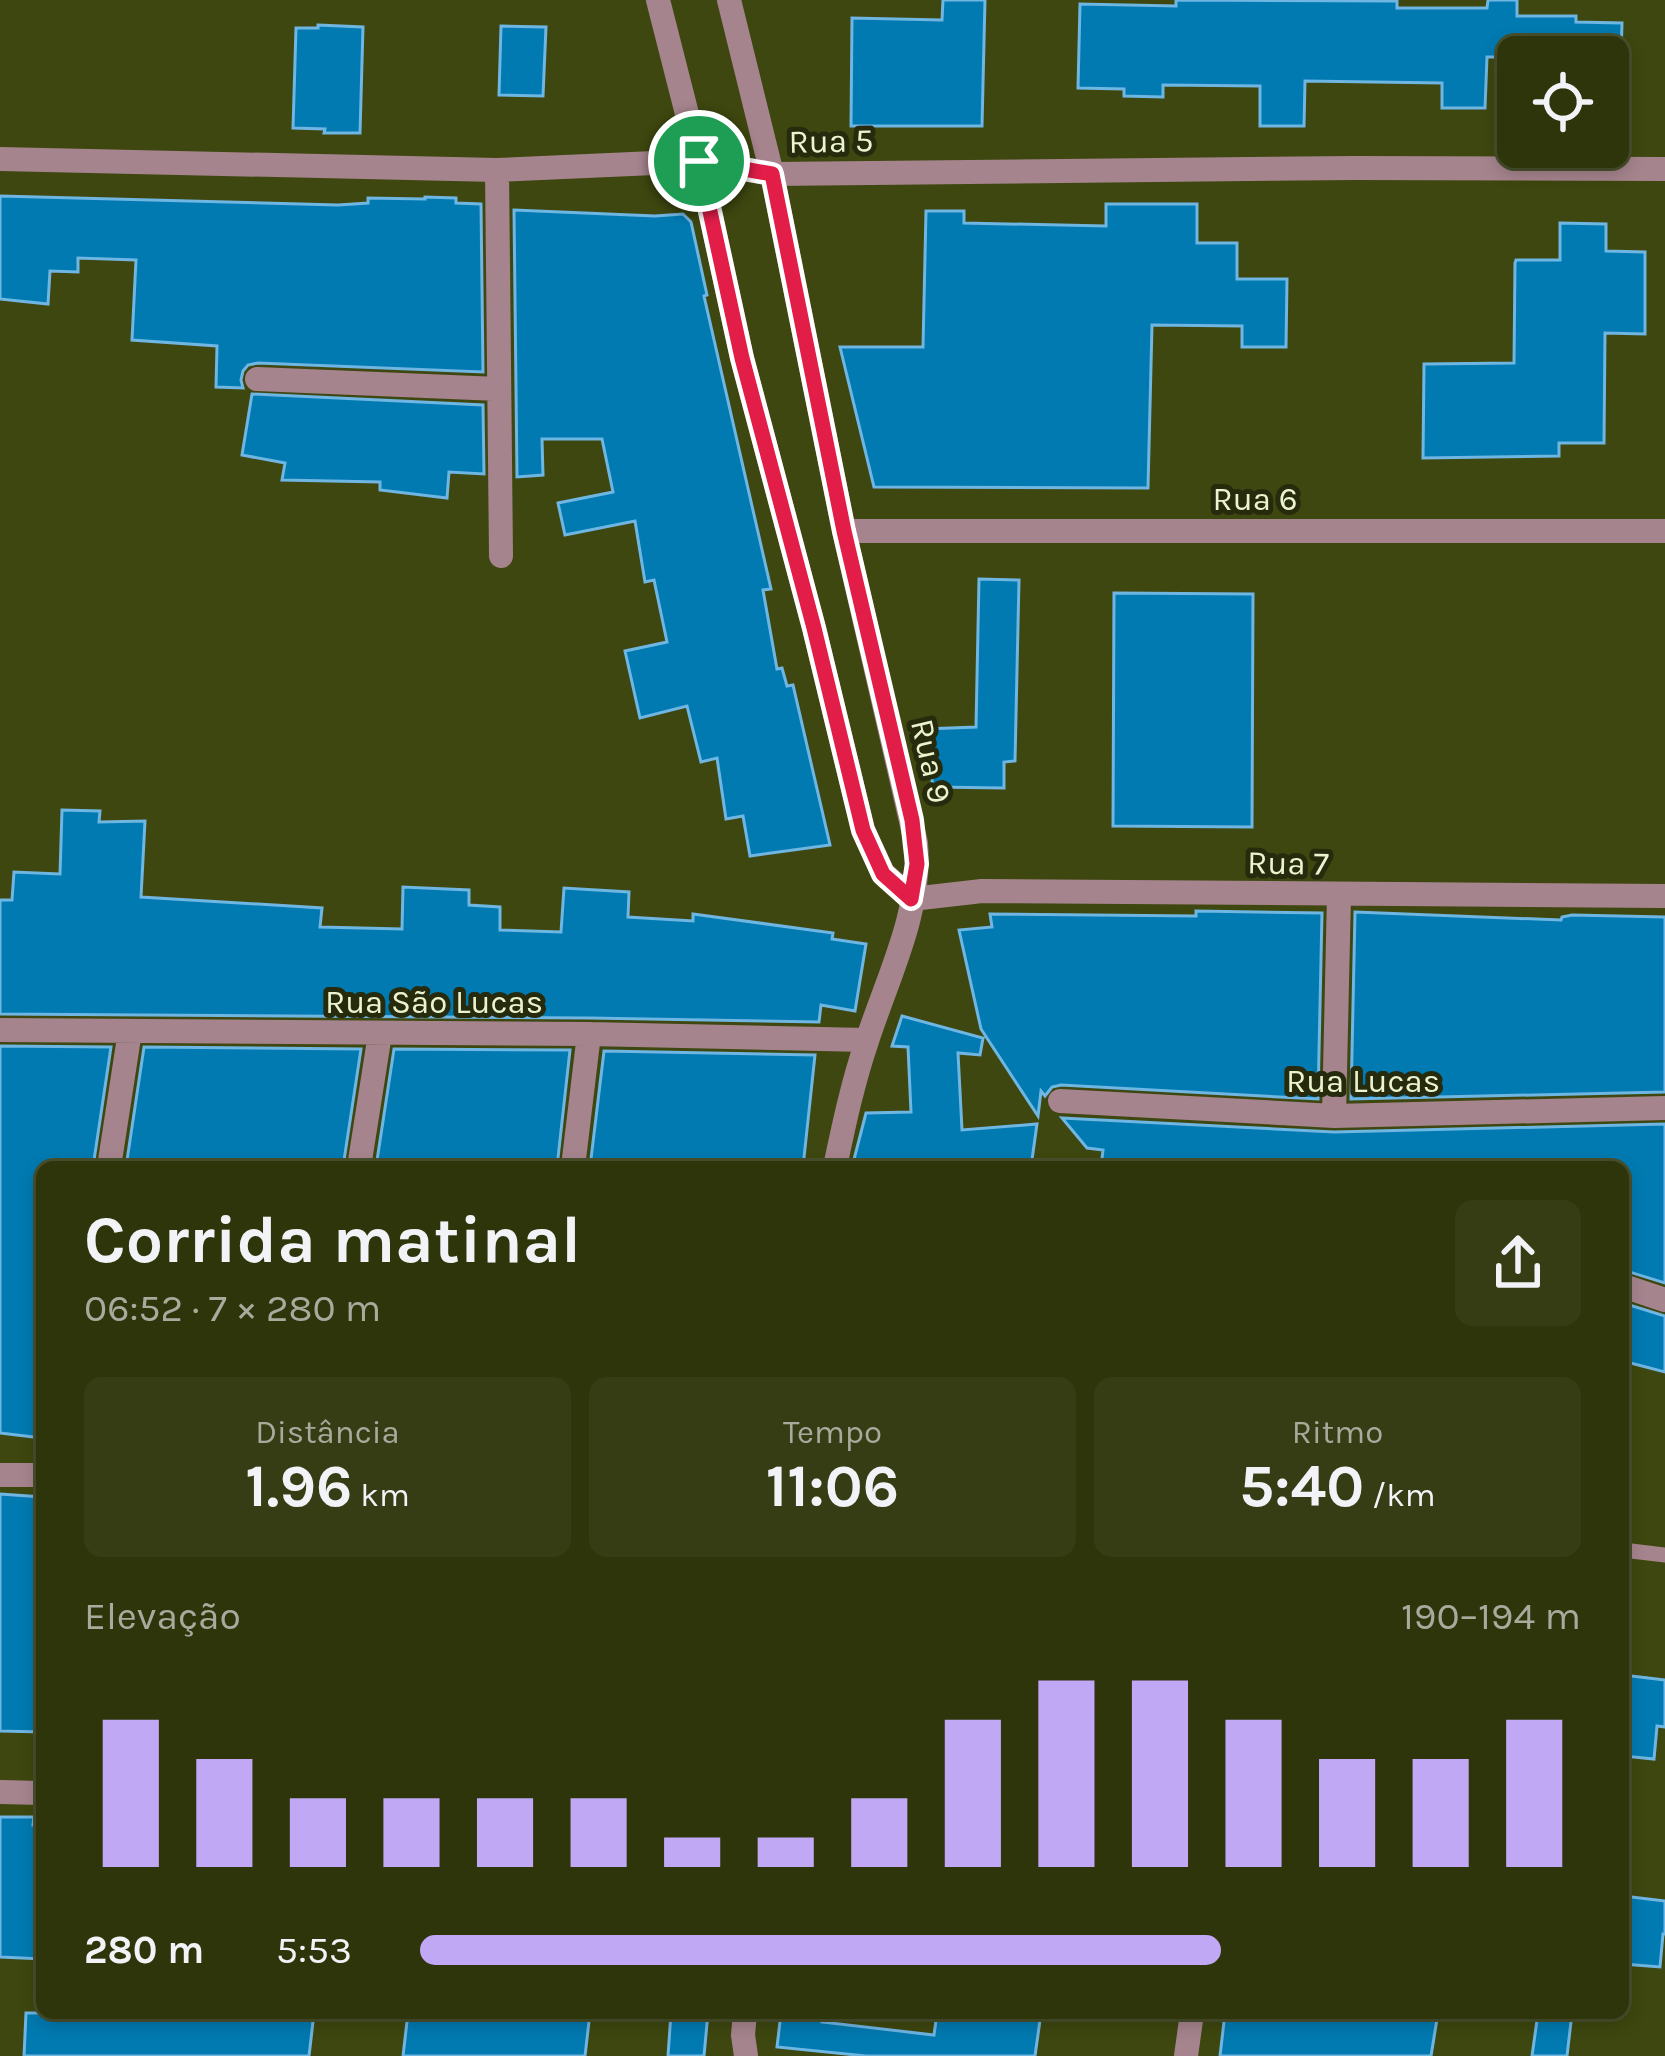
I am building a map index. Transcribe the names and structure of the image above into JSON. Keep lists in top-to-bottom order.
{
  "streets": {
    "street": [
      "Rua 5",
      "Rua 6",
      "Rua 9",
      "Rua 7",
      "Rua São Lucas",
      "Rua Lucas"
    ]
  },
  "crossings": [
    ["Rua 5", "Rua 9"],
    ["Rua 6", "Rua 9"],
    ["Rua 9", "Rua 7"],
    ["Rua 9", "Rua São Lucas"]
  ],
  "page": {
    "heading": ["Corrida matinal", "06:52 · 7 × 280 m"],
    "stats": [
      ["Distância", "1.96 km"],
      ["Tempo", "11:06"],
      ["Ritmo", "5:40 /km"]
    ],
    "chart": ["Elevação", "190–194 m"],
    "list": [
      {
        "name": "280 m",
        "note": "5:53"
      }
    ]
  }
}
